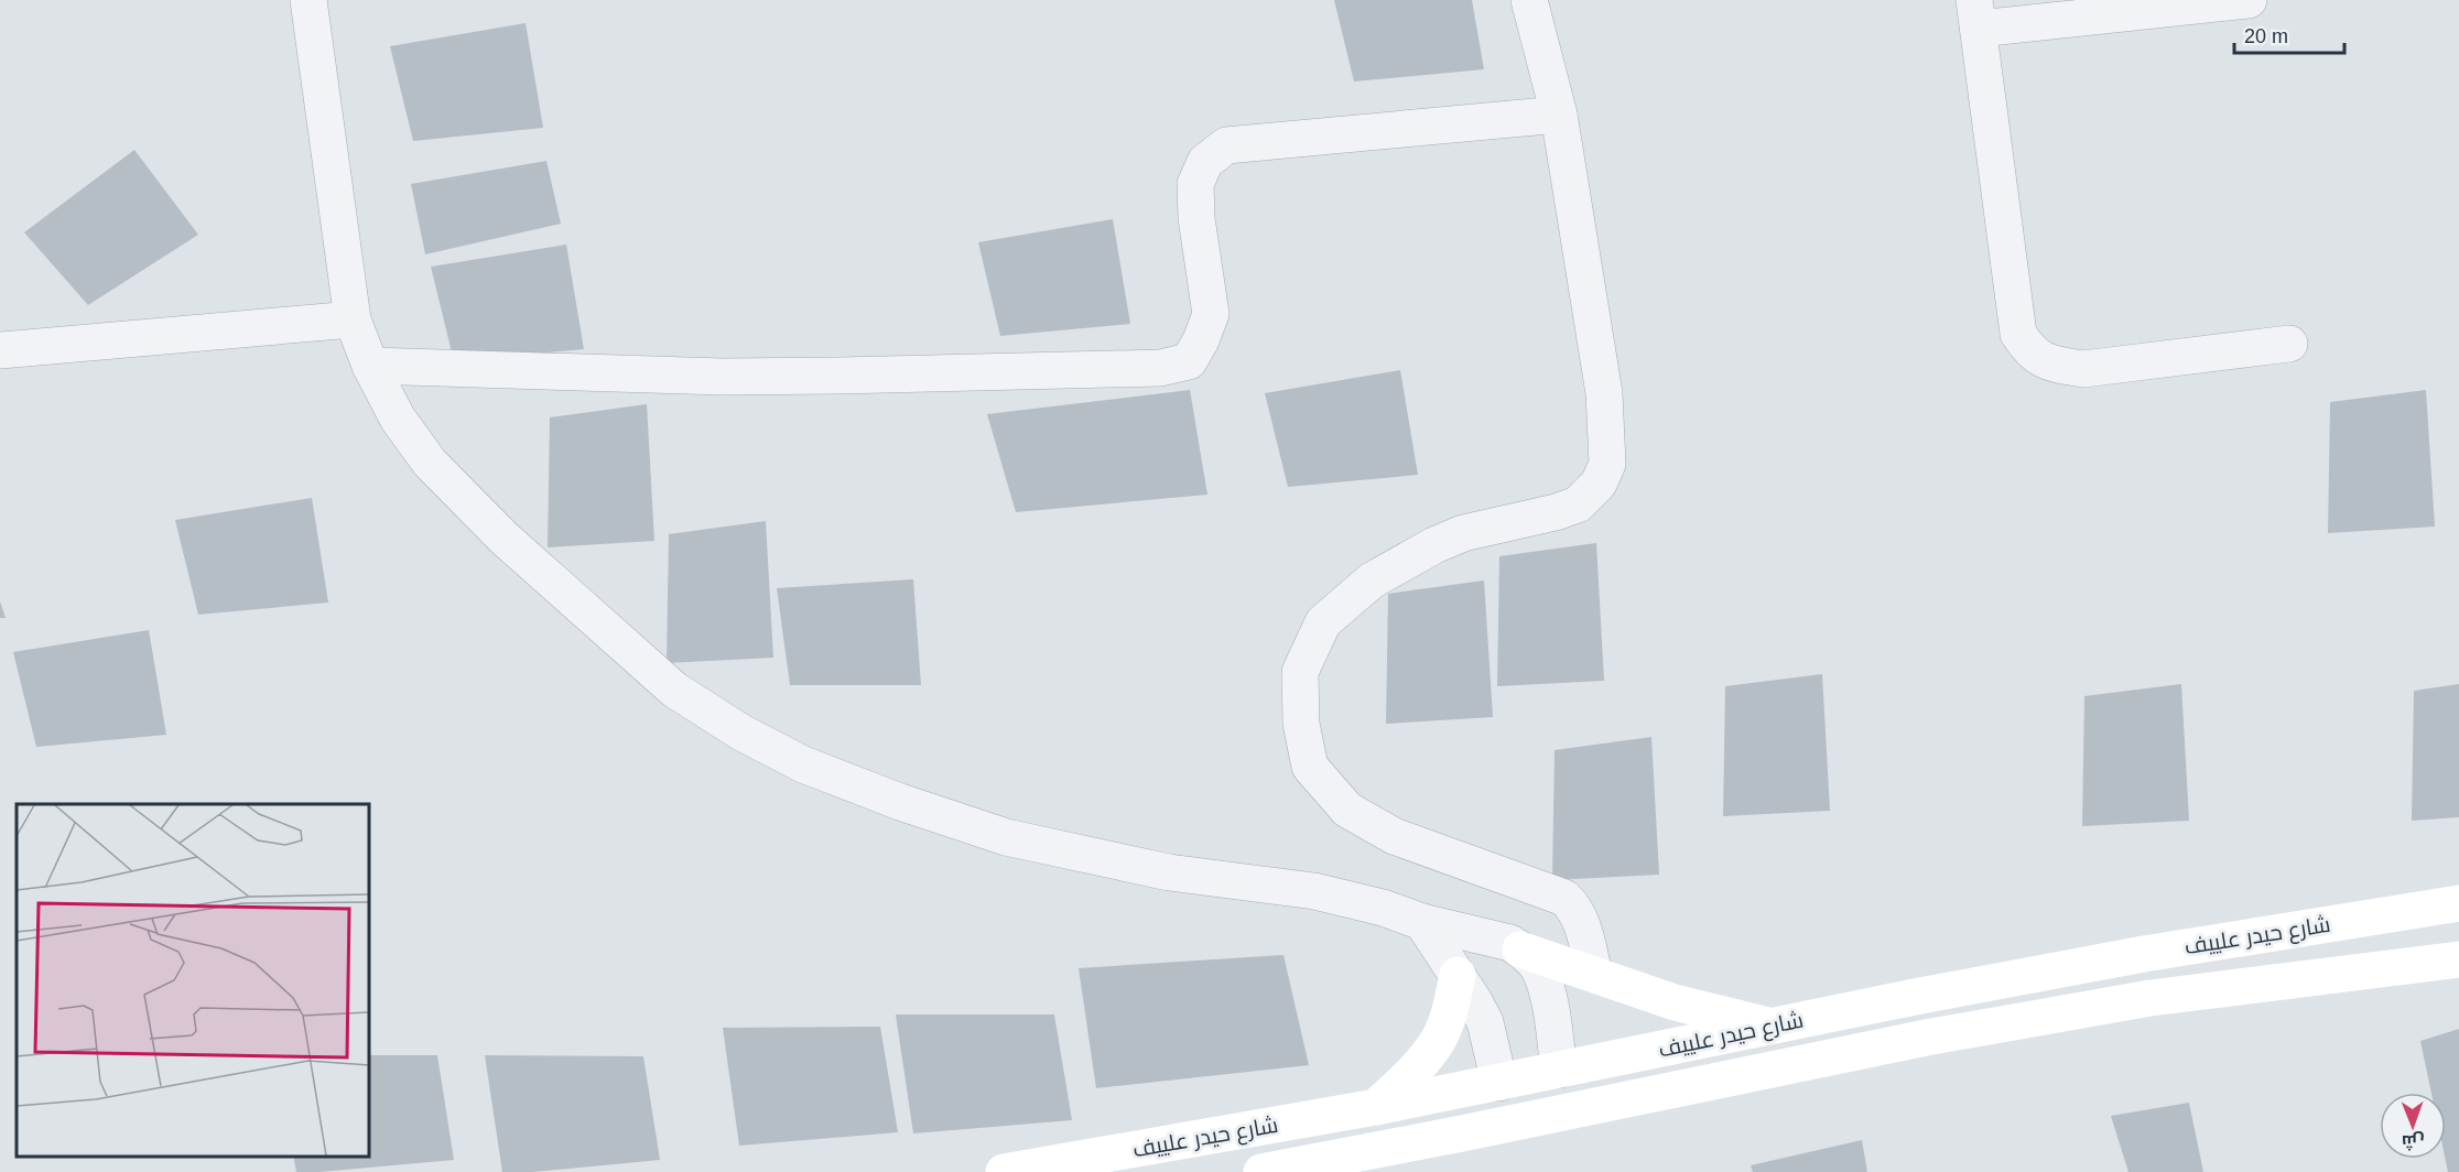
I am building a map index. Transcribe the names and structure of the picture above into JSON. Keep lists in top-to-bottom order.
{
  "streets": {
    "main road": ["شارع حيدر علييف"]
  },
  "scale_bar": "20 m",
  "north": "bottom"
}
